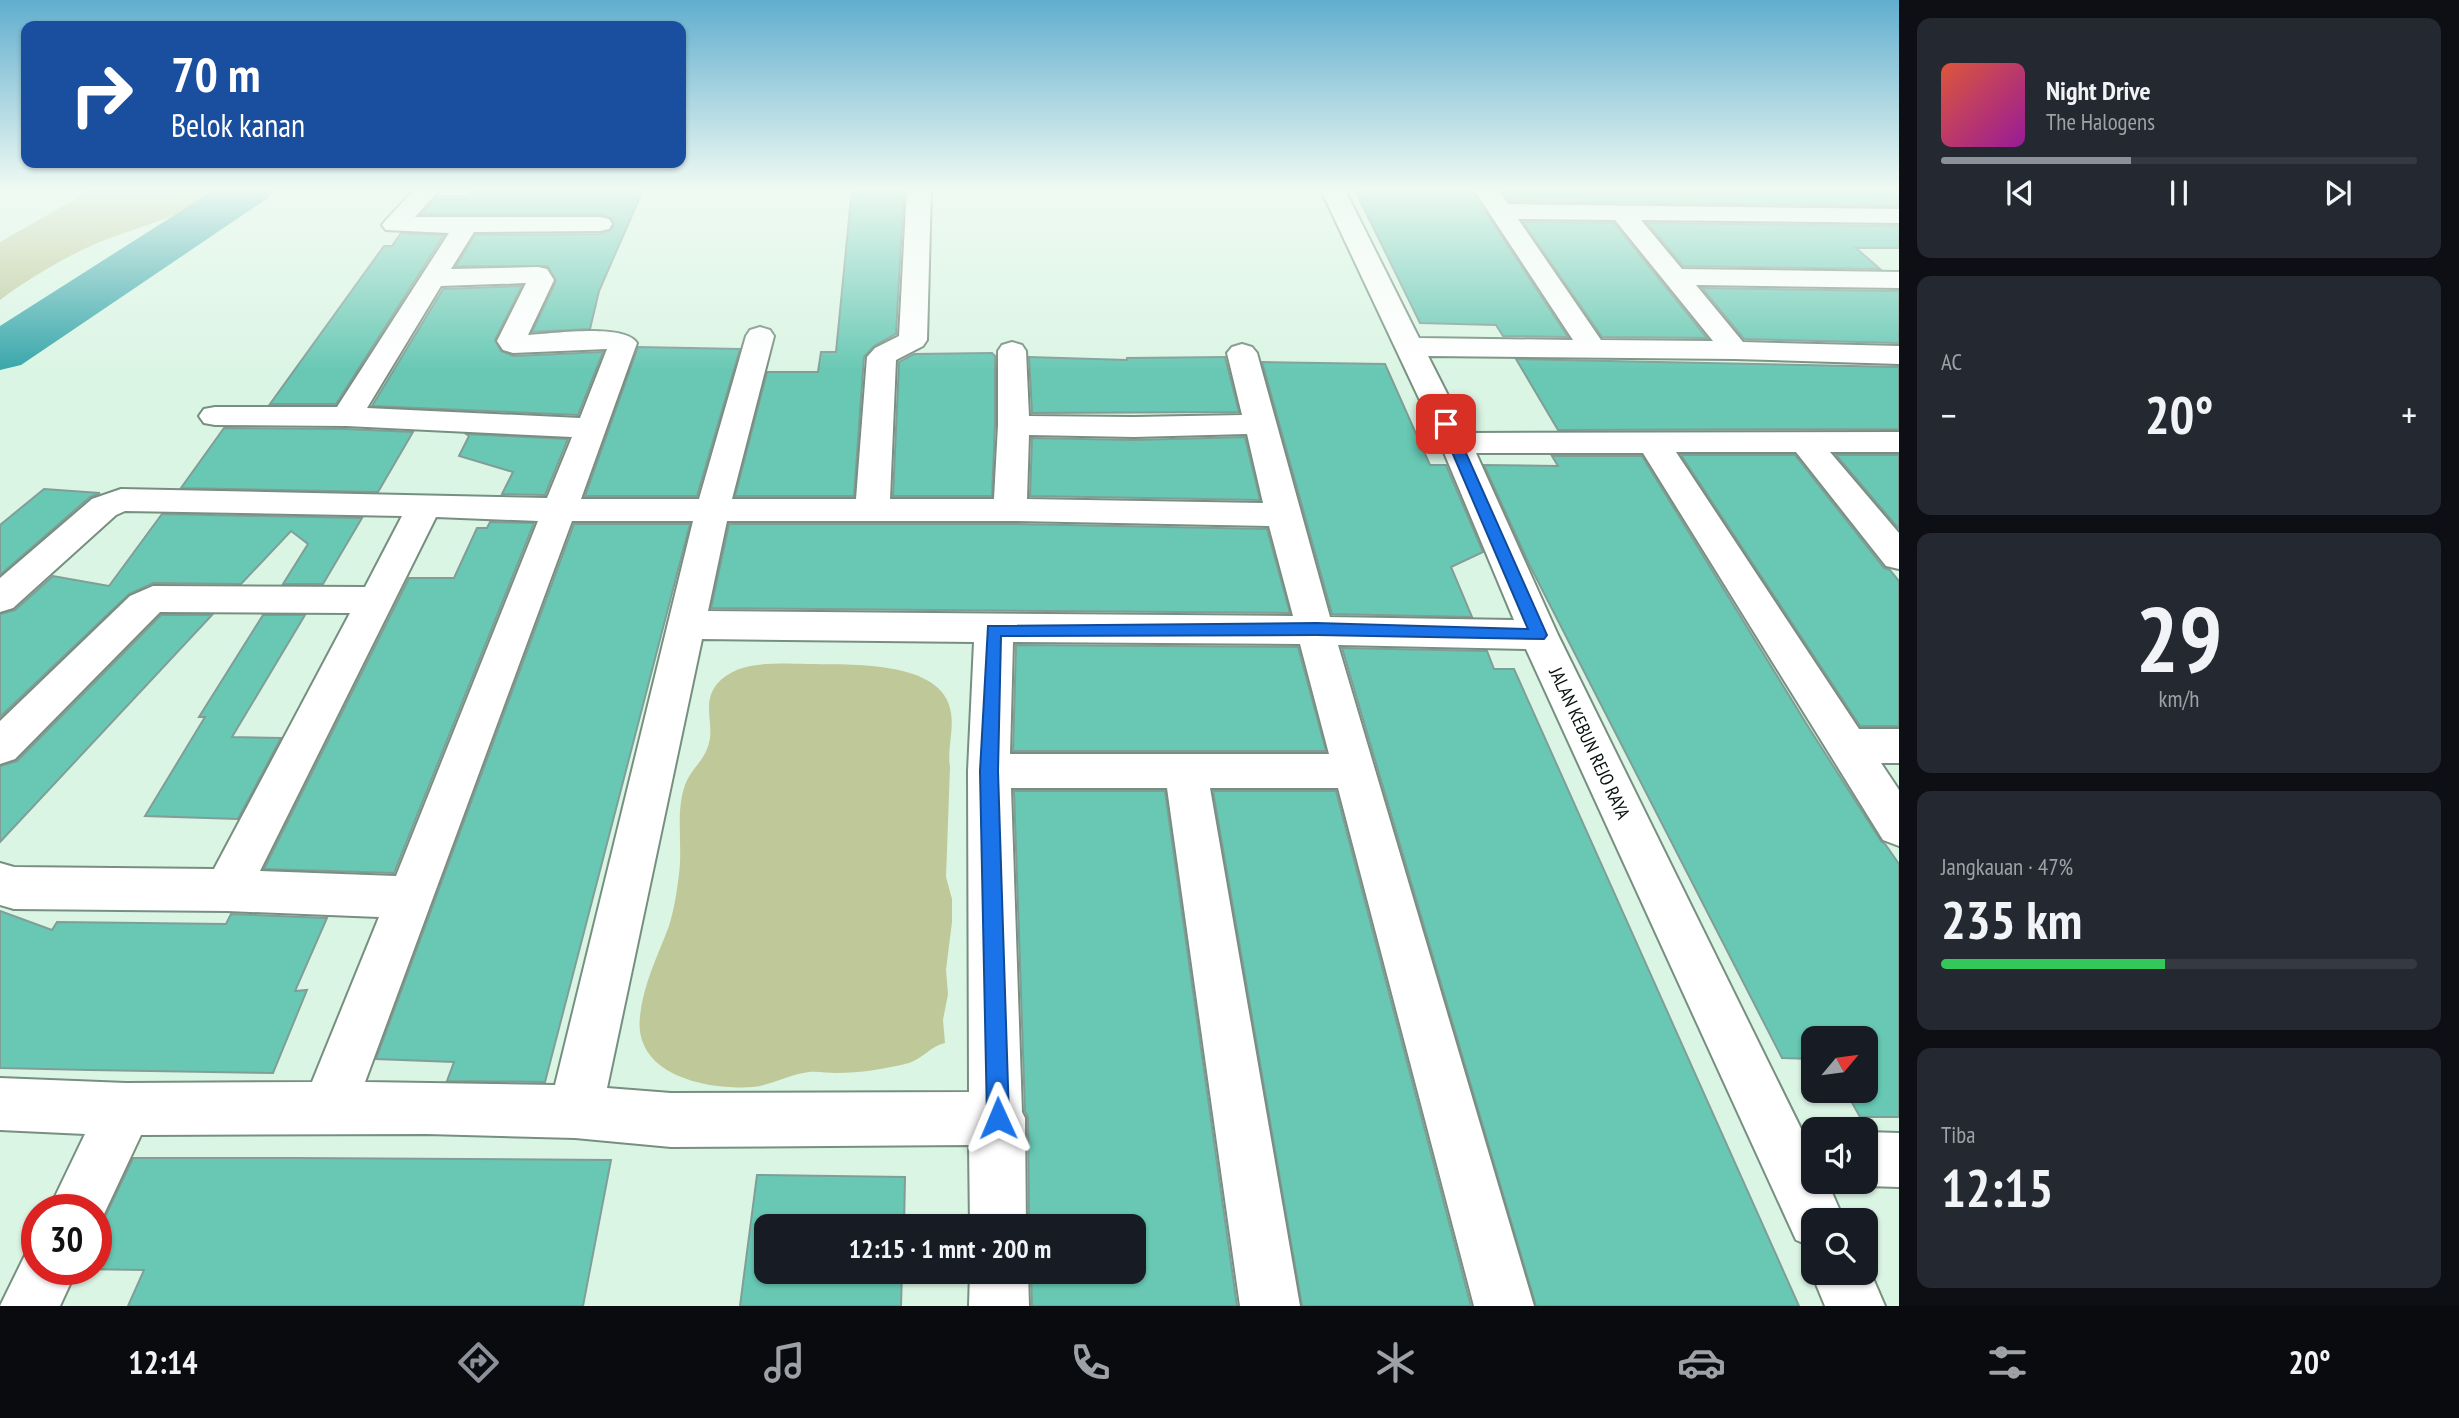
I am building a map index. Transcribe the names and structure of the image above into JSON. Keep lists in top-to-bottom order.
{
  "streets": {
    "street": ["JALAN KEBUN REJO RAYA"]
  },
  "north": "top right",
  "page": {
    "turn": ["70 m", "Belok kanan"],
    "song": ["Night Drive", "The Halogens"],
    "tile": [
      "AC",
      ["29", "km/h"],
      ["Jangkauan · 47%", "235 km"],
      ["Tiba", "12:15"]
    ],
    "heat": ["−", "20°", "+"],
    "limit": "30",
    "trip": "12:15 · 1 mnt · 200 m",
    "tabs": ["12:14", "20°"]
  }
}
